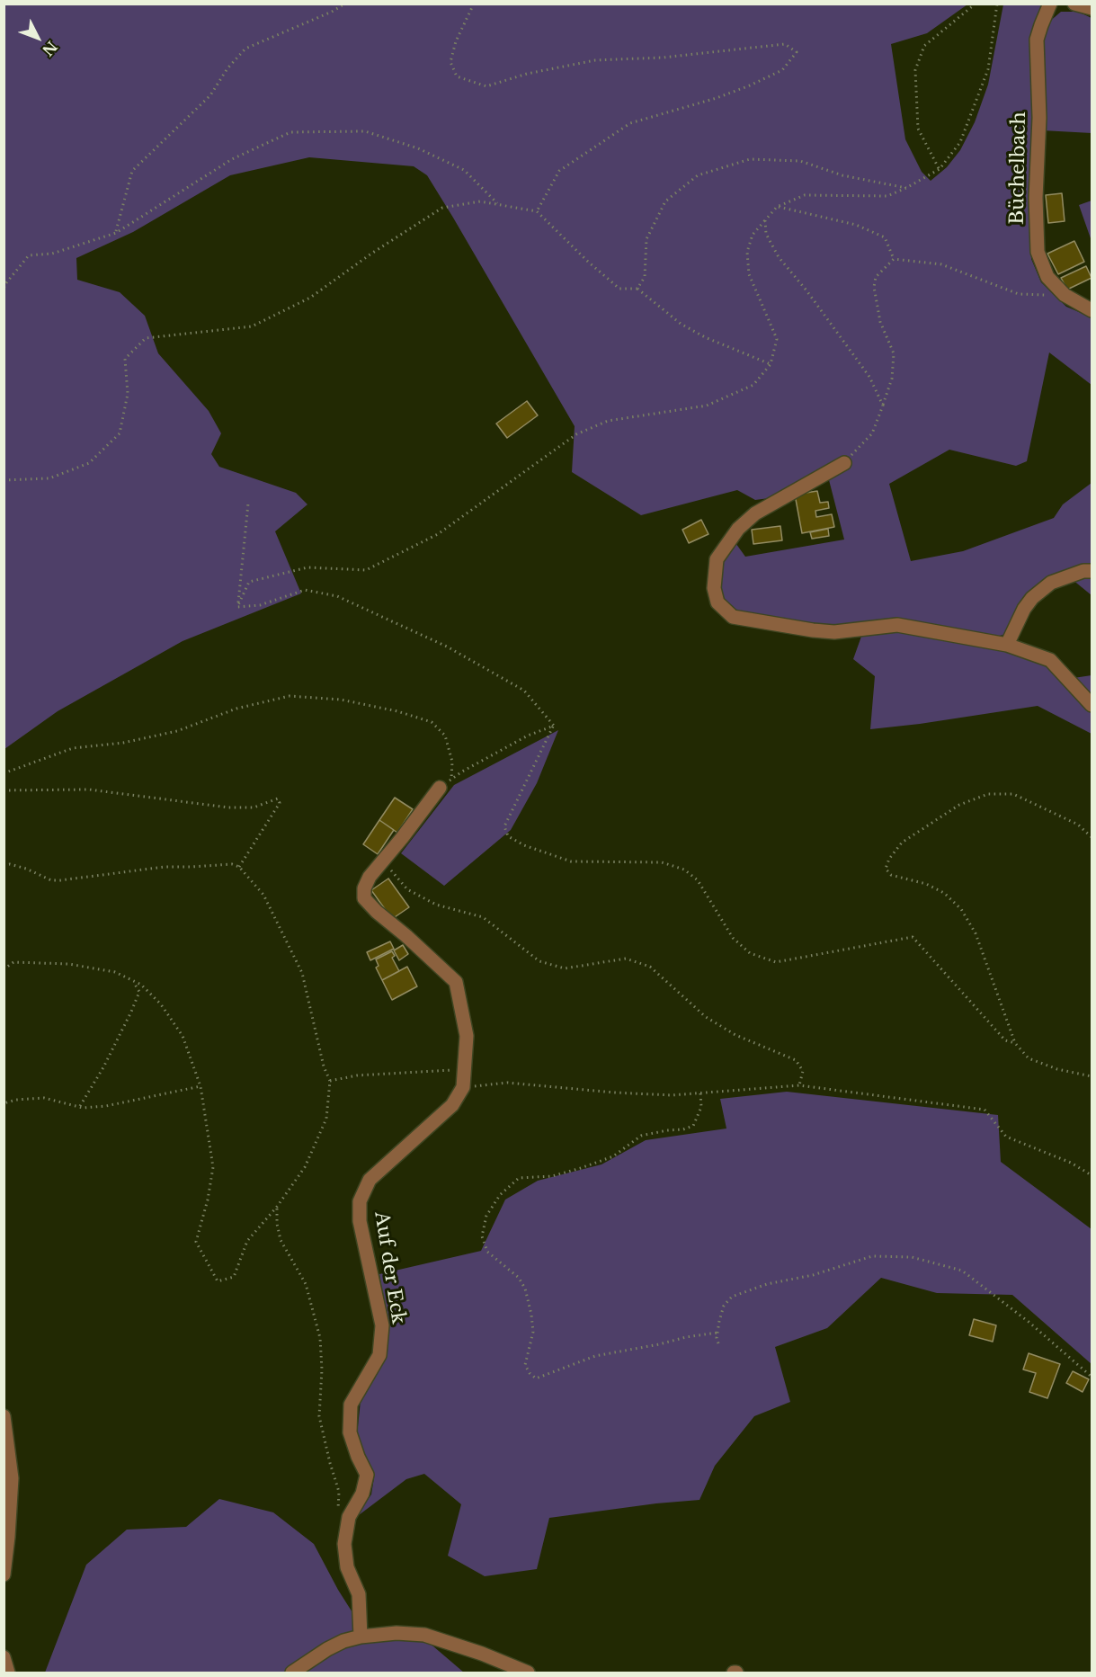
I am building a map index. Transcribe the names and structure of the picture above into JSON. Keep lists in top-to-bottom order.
{
  "streets": {
    "street": ["Büchelbach", "Auf der Eck"]
  },
  "north": "bottom right"
}
